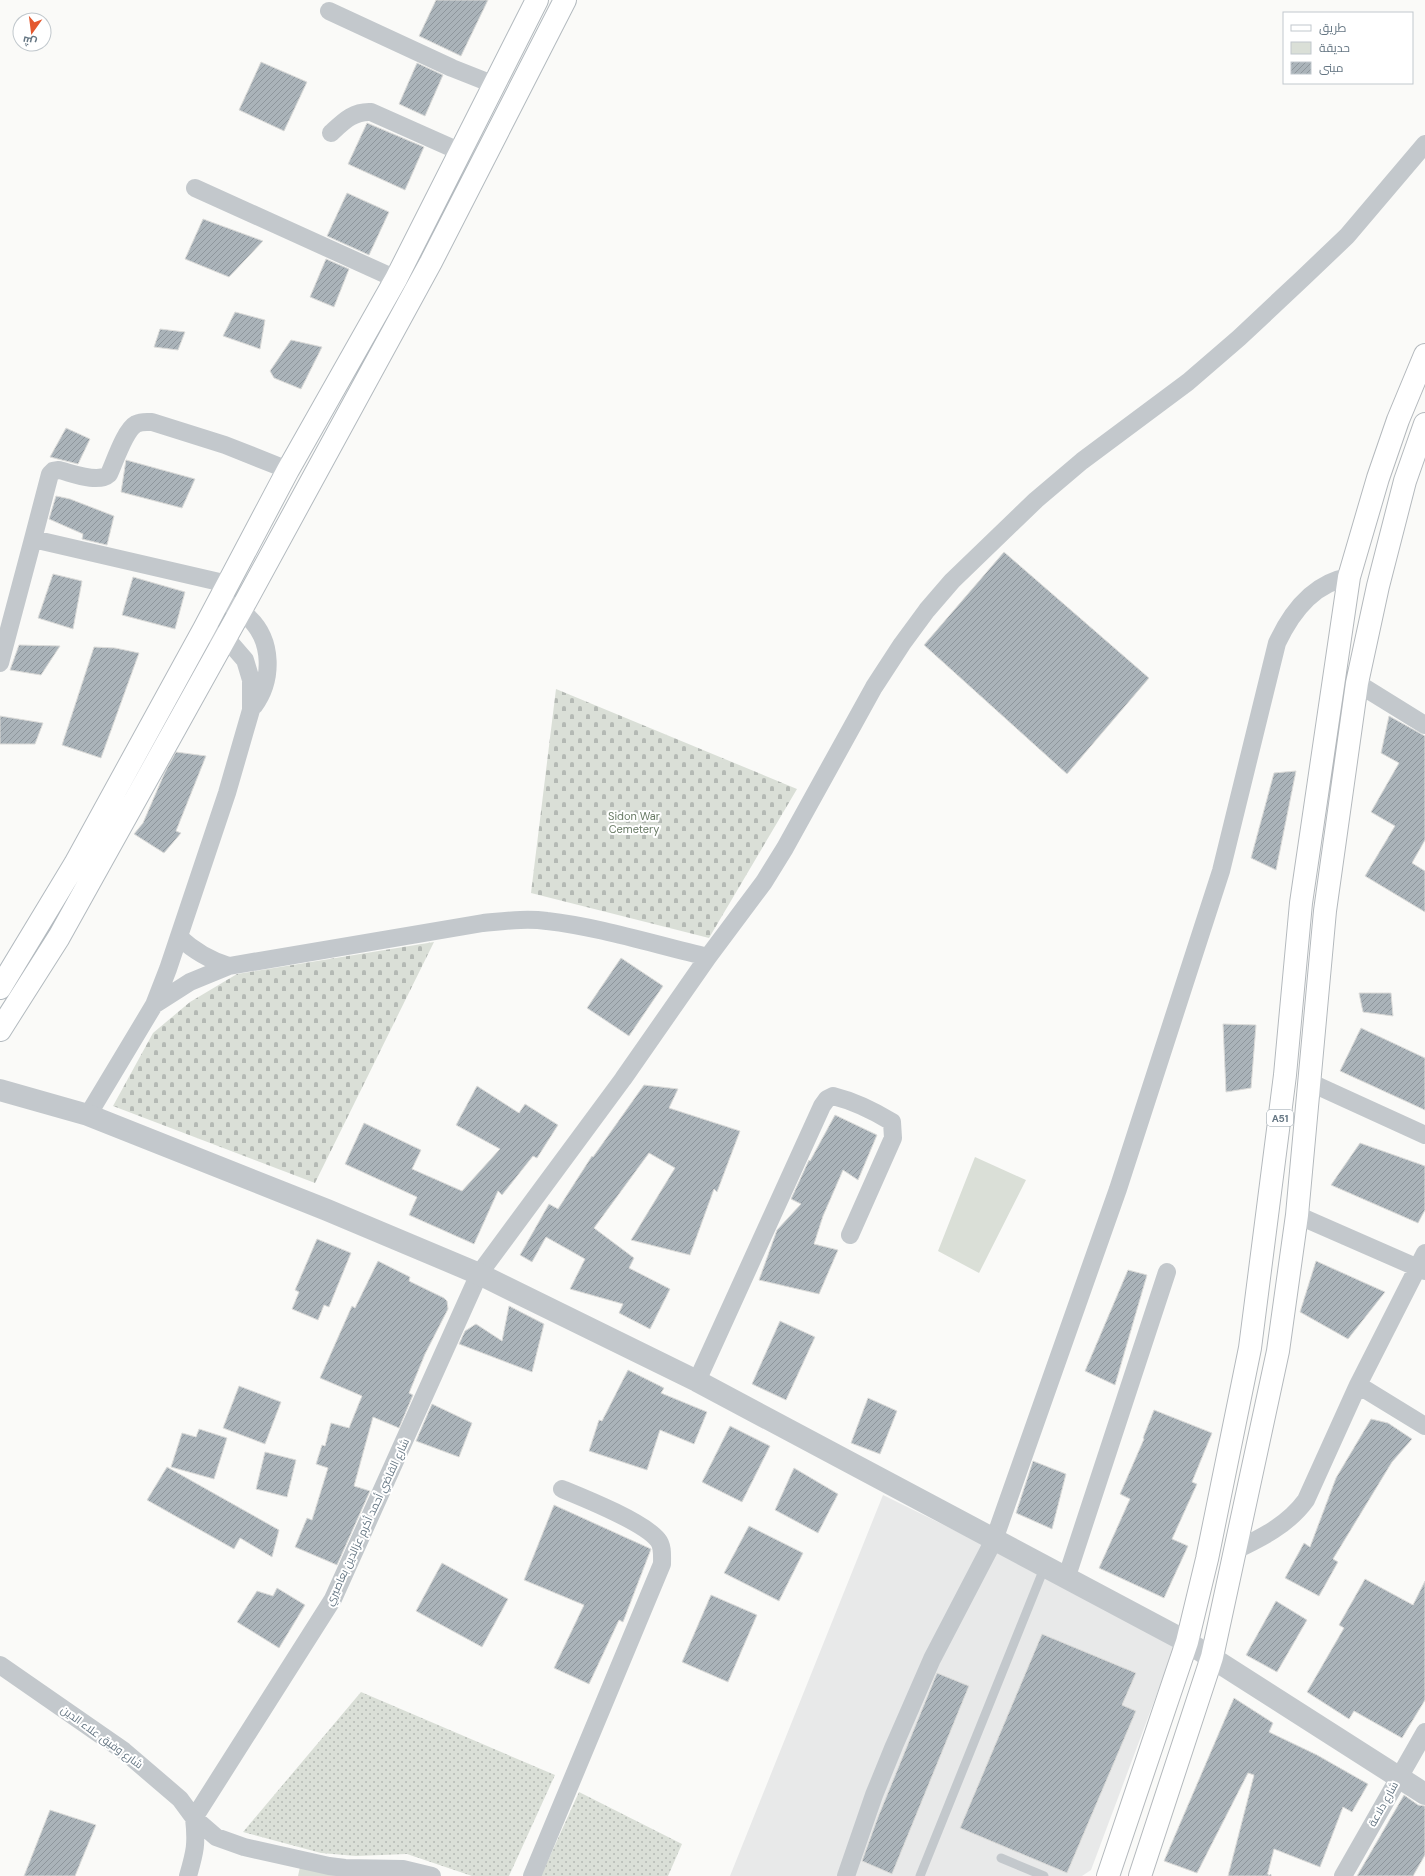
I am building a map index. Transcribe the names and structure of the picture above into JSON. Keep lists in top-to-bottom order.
{
  "streets": {
    "main road": ["A51"],
    "street": ["شارع القاضي أحمد أكرم عزالدين بعاصيري", "شارع وفيق علاء الدين", "شارع دلاعة"]
  },
  "crossings": [
    ["شارع القاضي أحمد أكرم عزالدين بعاصيري", "شارع وفيق علاء الدين"]
  ],
  "parks": ["Sidon War Cemetery"],
  "legend": ["طريق", "حديقة", "مبنى"],
  "north": "bottom"
}
